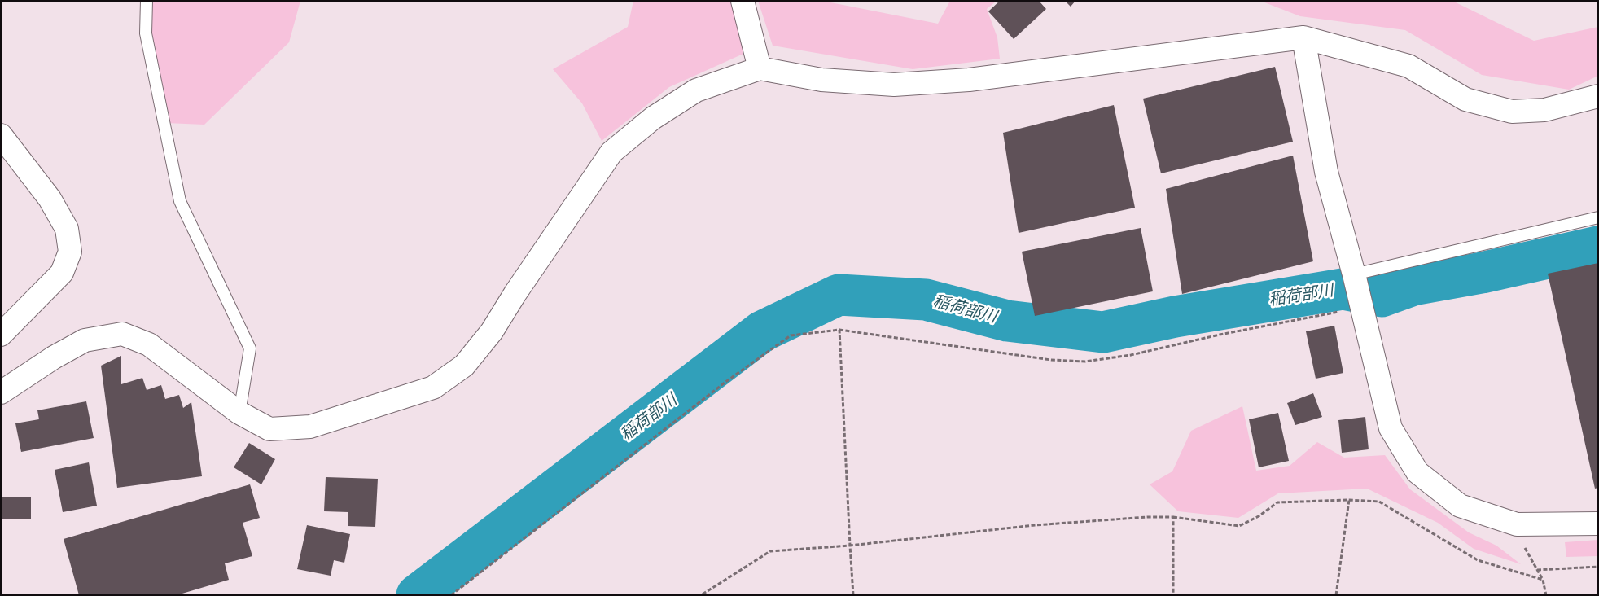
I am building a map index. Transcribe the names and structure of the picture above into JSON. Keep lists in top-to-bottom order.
{
  "water": ["稲荷部川"]
}
